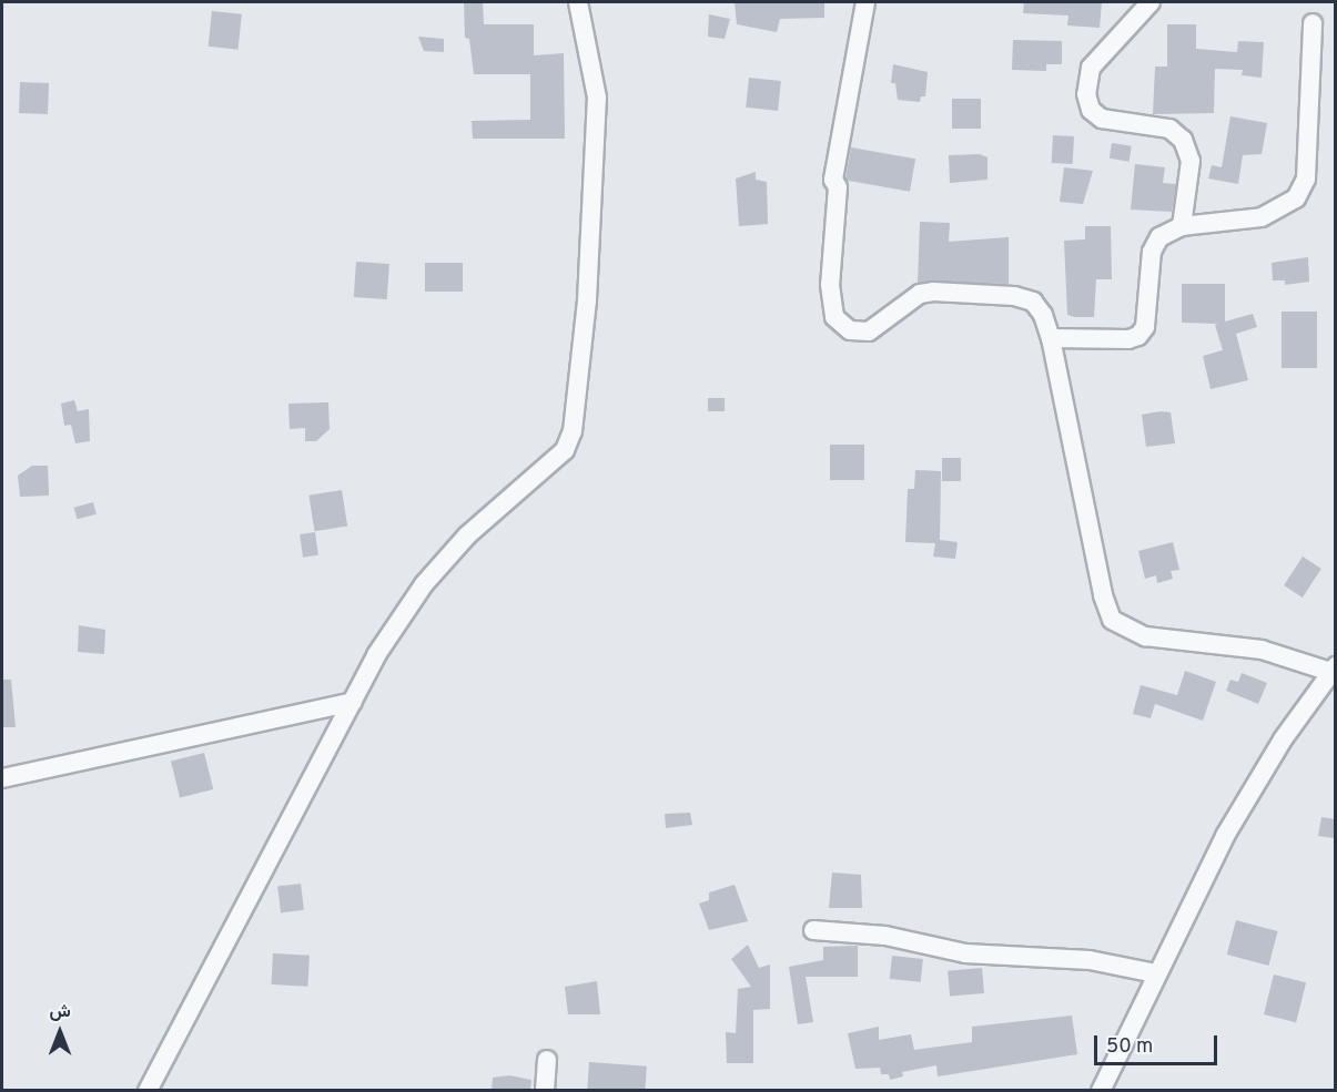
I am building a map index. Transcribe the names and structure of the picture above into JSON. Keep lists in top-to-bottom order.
{
  "scale_bar": "50 m",
  "north": "top"
}
